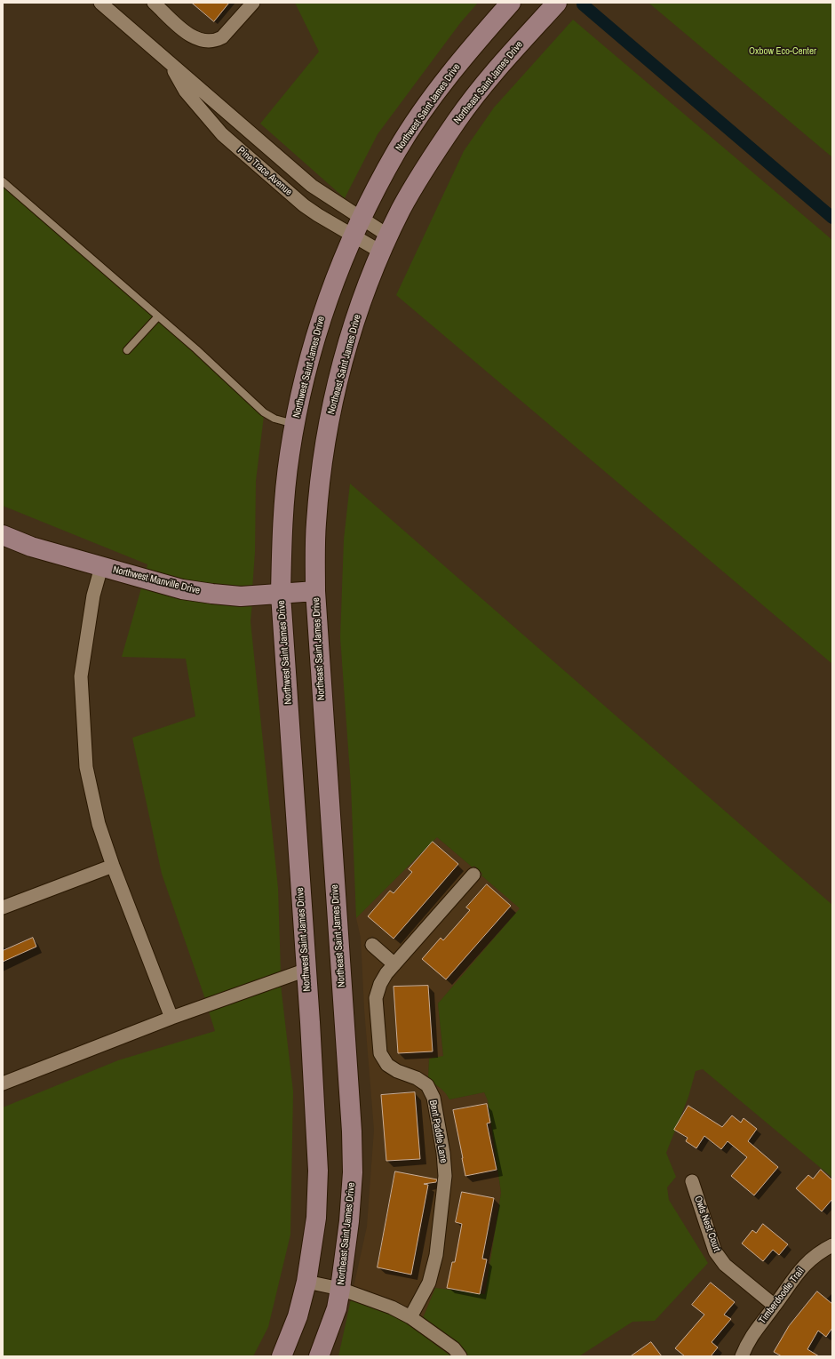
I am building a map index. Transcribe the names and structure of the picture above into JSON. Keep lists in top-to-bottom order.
{
  "streets": {
    "main road": ["Northeast Saint James Drive", "Northwest Saint James Drive", "Northwest Manville Drive"],
    "street": [
      "Pine Trace Avenue",
      "Bent Paddle Lane",
      "Owls Nest Court",
      "Timberdoodle Trail"
    ]
  },
  "crossings": [
    ["Northeast Saint James Drive", "Pine Trace Avenue"],
    ["Northeast Saint James Drive", "Northwest Manville Drive"],
    ["Northwest Saint James Drive", "Pine Trace Avenue"],
    ["Northwest Saint James Drive", "Northwest Manville Drive"],
    ["Owls Nest Court", "Timberdoodle Trail"]
  ],
  "parks": ["Oxbow Eco-Center"]
}
